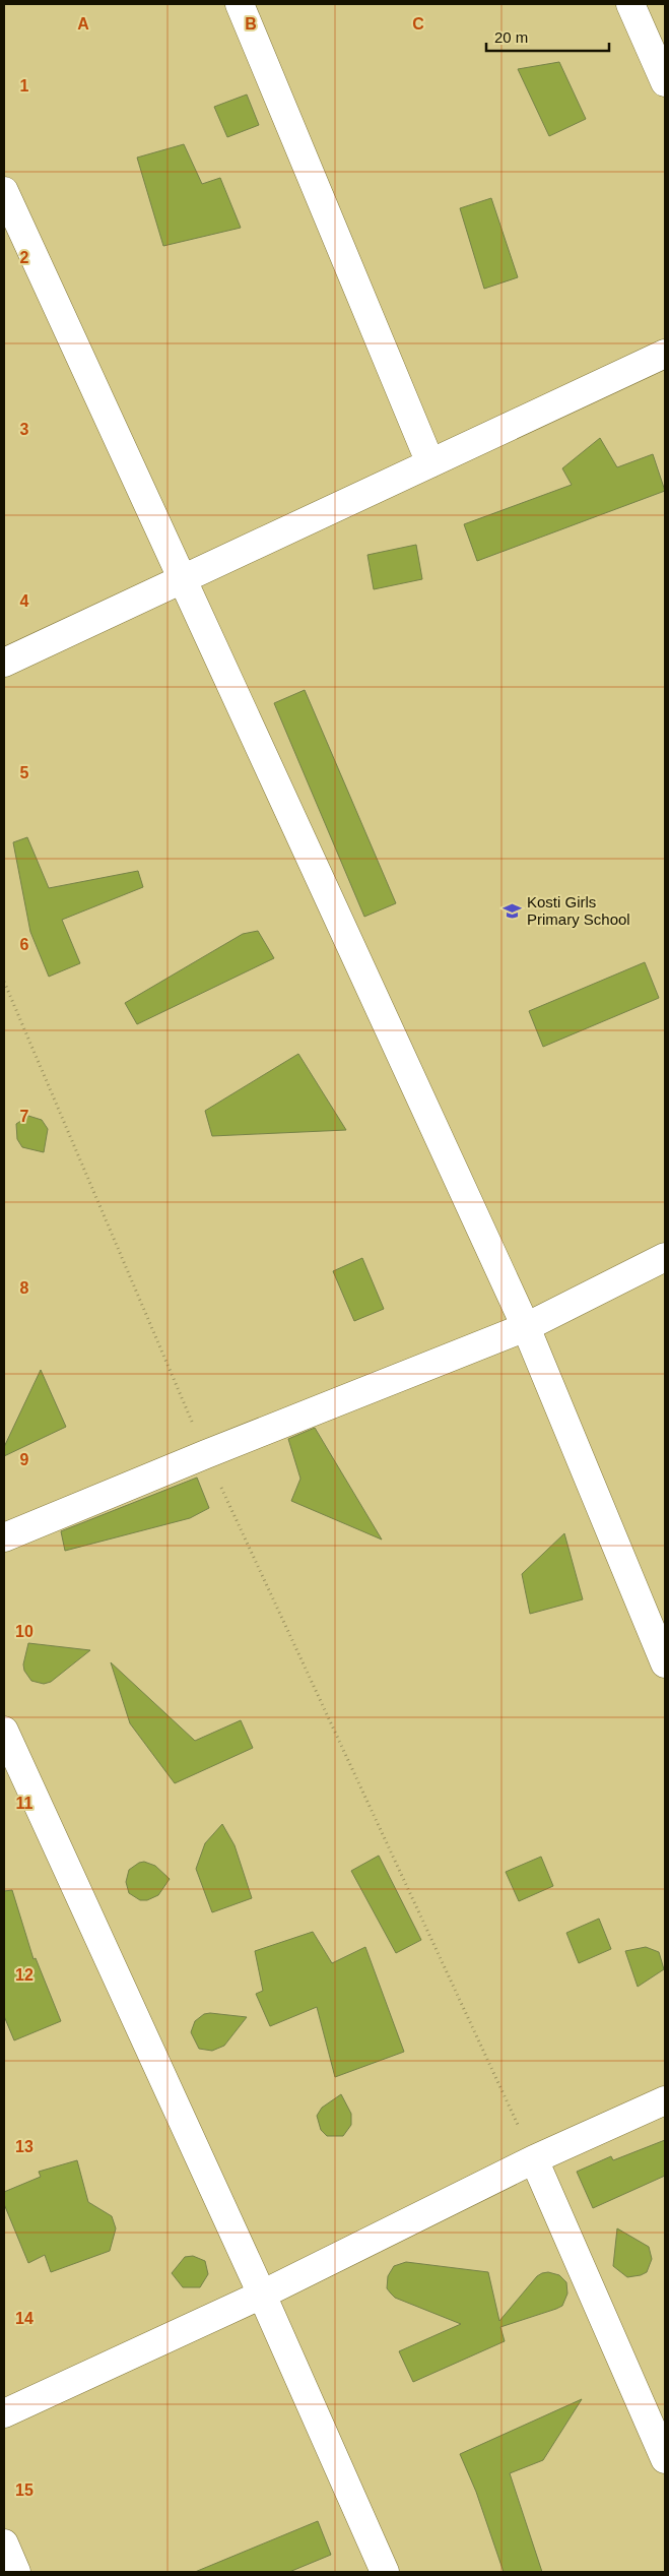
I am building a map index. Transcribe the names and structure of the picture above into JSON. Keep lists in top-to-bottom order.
{
  "places": {
    "school or university": ["Kosti Girls Primary School"]
  },
  "scale_bar": "20 m",
  "grid": {
    "columns": ["A", "B", "C"],
    "rows": [
      "1",
      "2",
      "3",
      "4",
      "5",
      "6",
      "7",
      "8",
      "9",
      "10",
      "11",
      "12",
      "13",
      "14",
      "15"
    ]
  }
}
